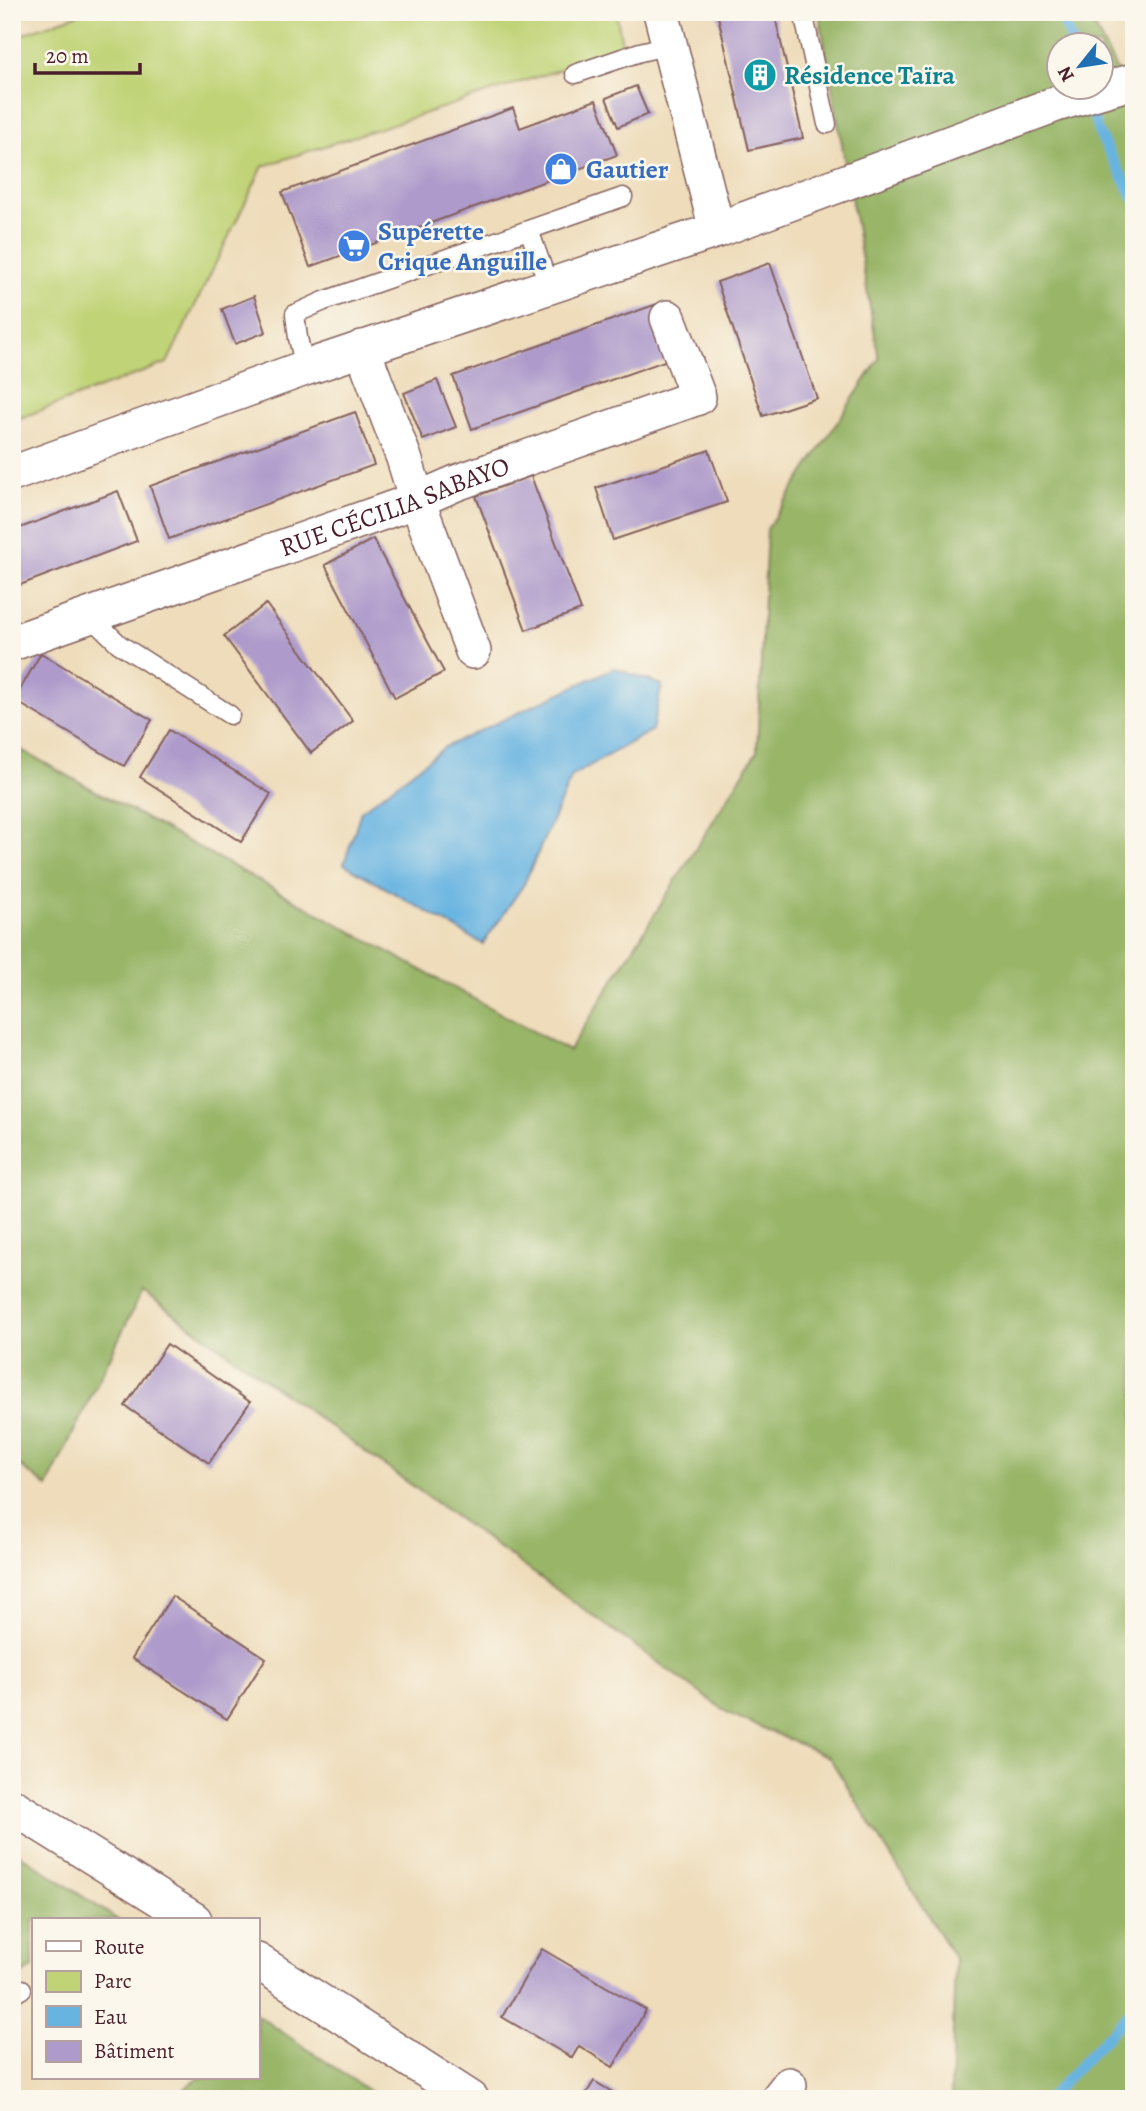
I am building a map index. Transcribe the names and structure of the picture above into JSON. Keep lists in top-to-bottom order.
{
  "streets": {
    "street": ["RUE CÉCILIA SABAYO"]
  },
  "places": {
    "building": ["Résidence Taïra"],
    "shop": ["Gautier"],
    "supermarket": ["Supérette Crique Anguille"]
  },
  "legend": [
    "Route",
    "Parc",
    "Eau",
    "Bâtiment"
  ],
  "scale_bar": "20 m",
  "north": "bottom left"
}
